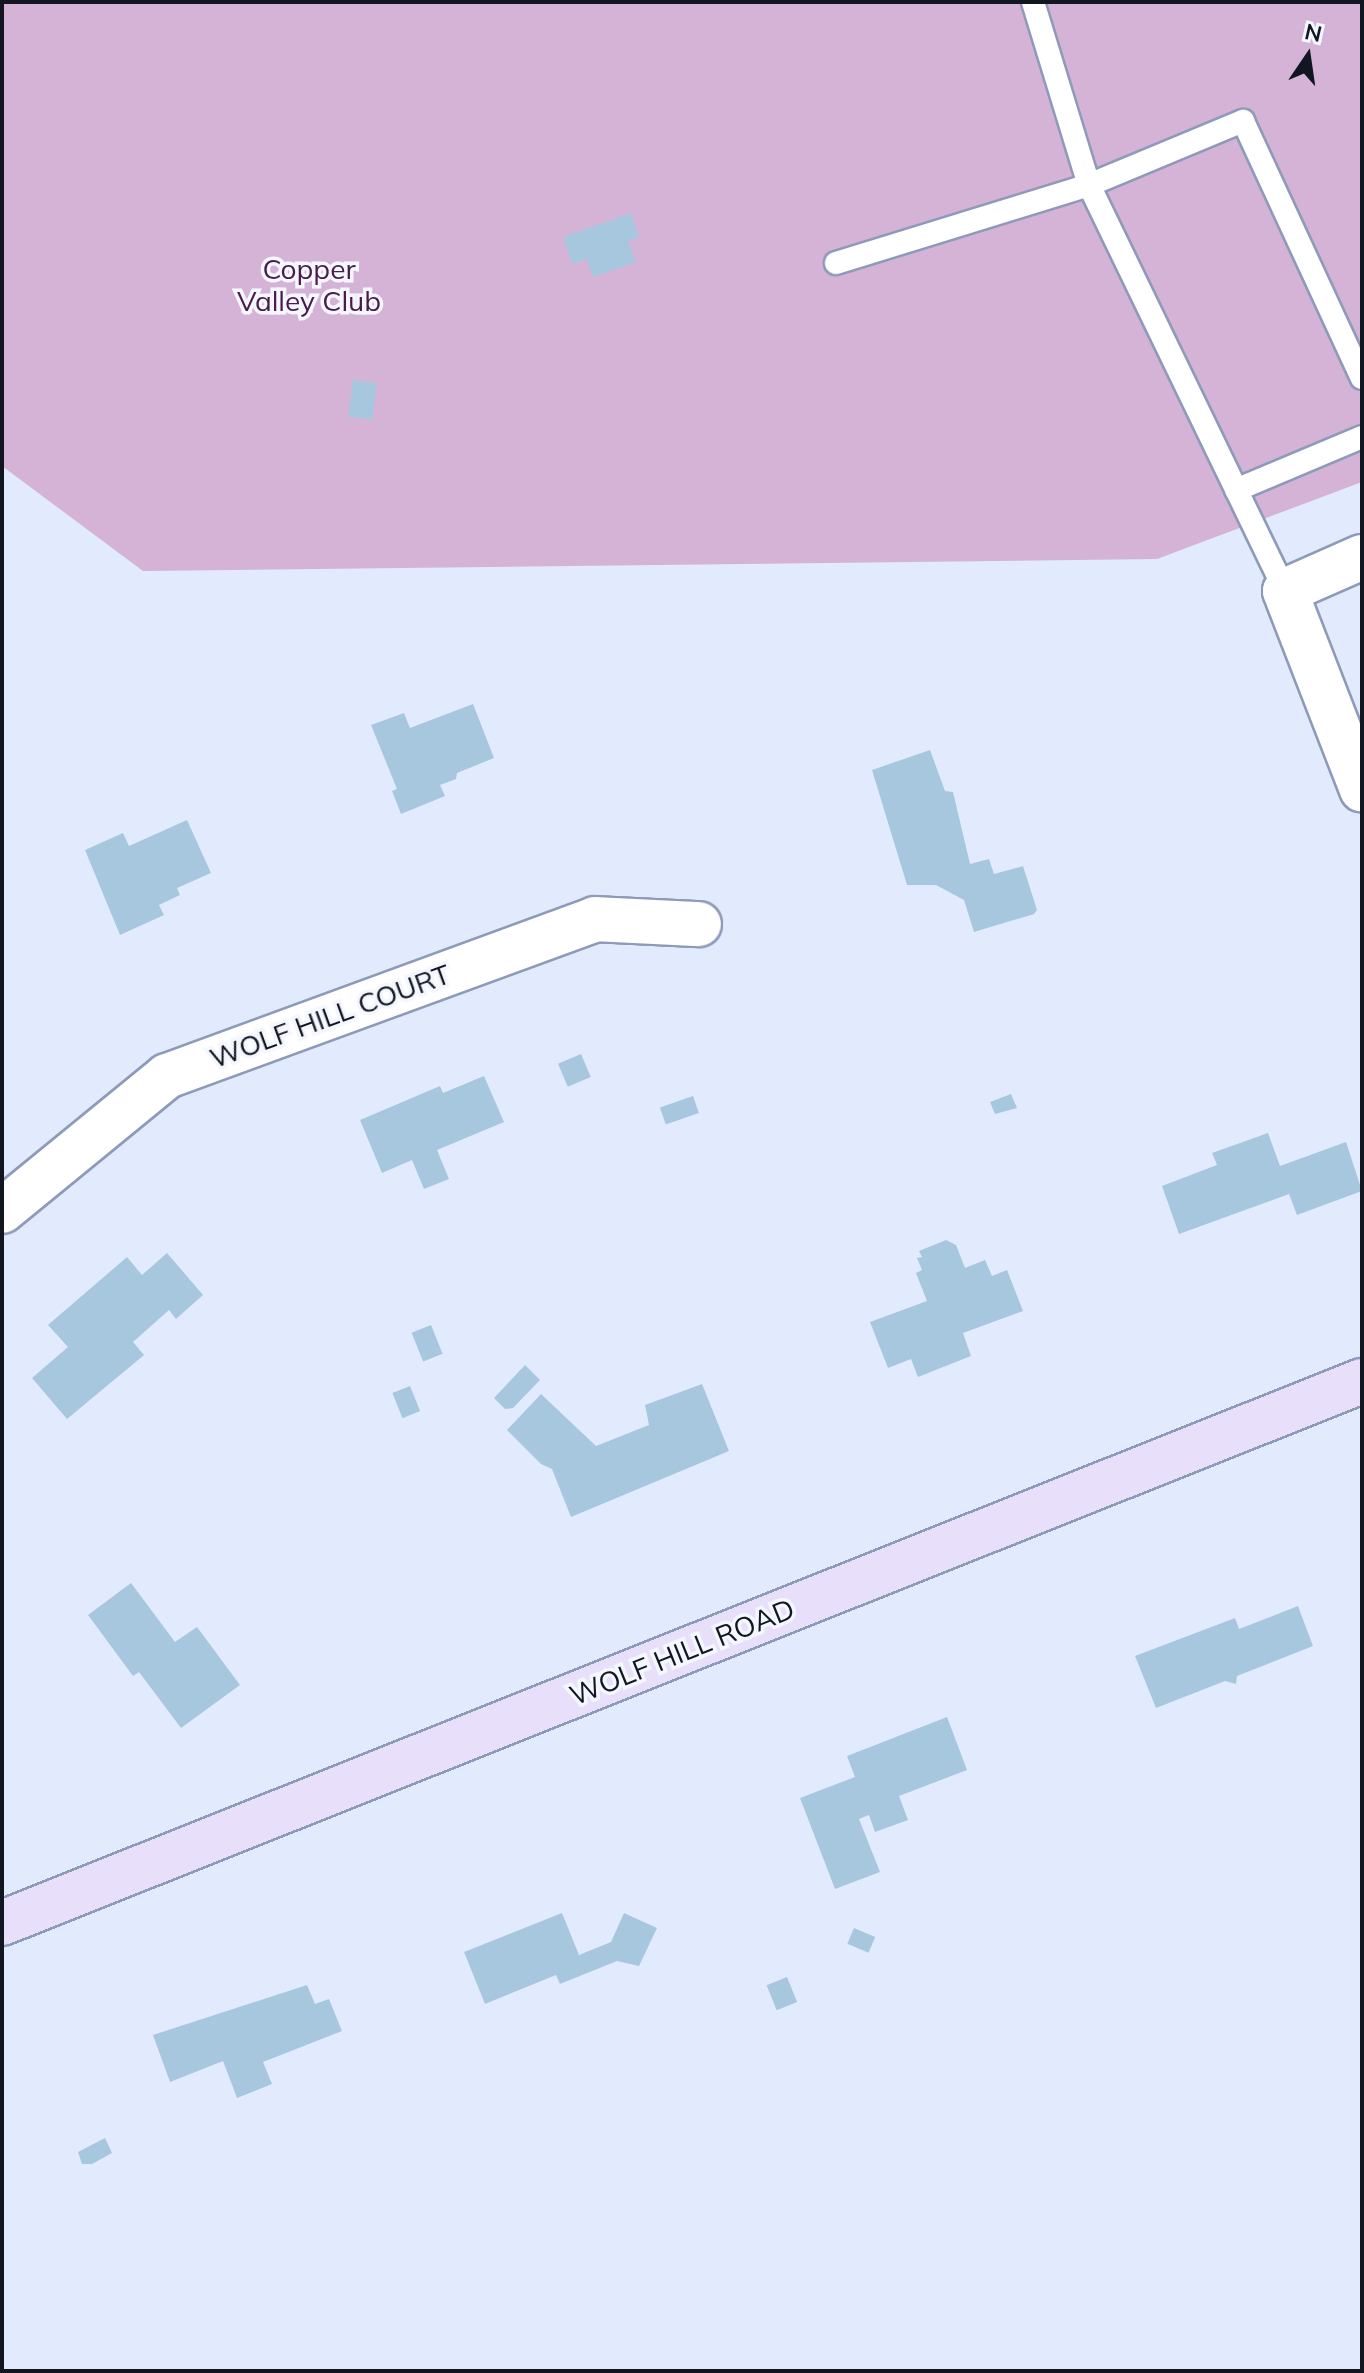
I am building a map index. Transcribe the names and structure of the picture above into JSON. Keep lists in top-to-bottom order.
{
  "streets": {
    "street": ["WOLF HILL COURT", "WOLF HILL ROAD"]
  },
  "parks": ["Copper Valley Club"],
  "north": "top"
}
